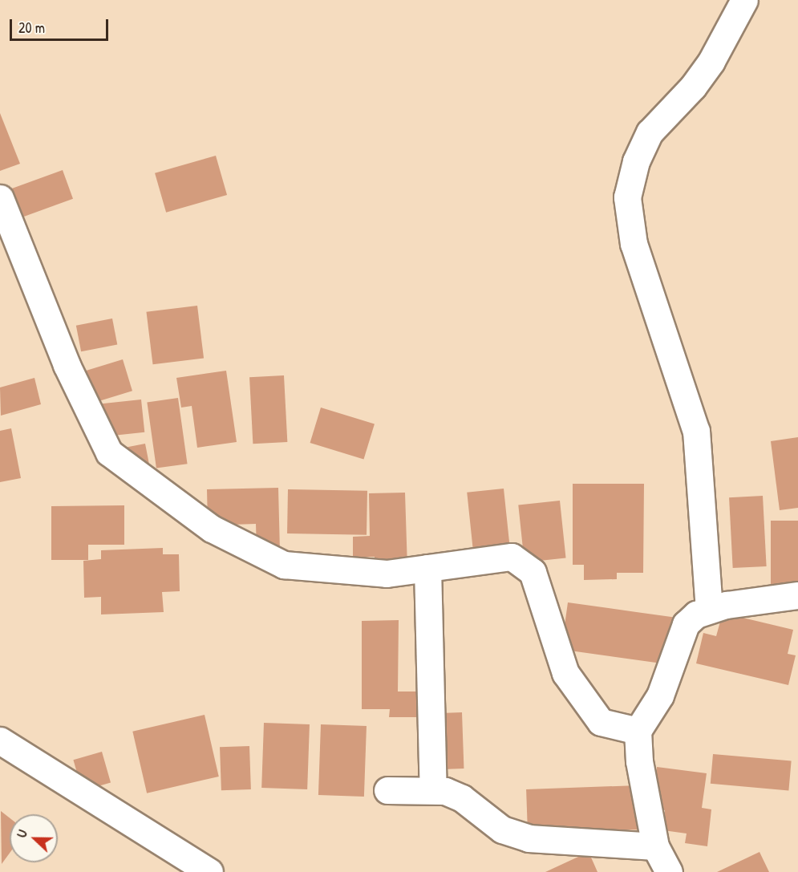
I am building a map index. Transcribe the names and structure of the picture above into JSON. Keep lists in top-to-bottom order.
{
  "scale_bar": "20 m",
  "north": "left"
}
